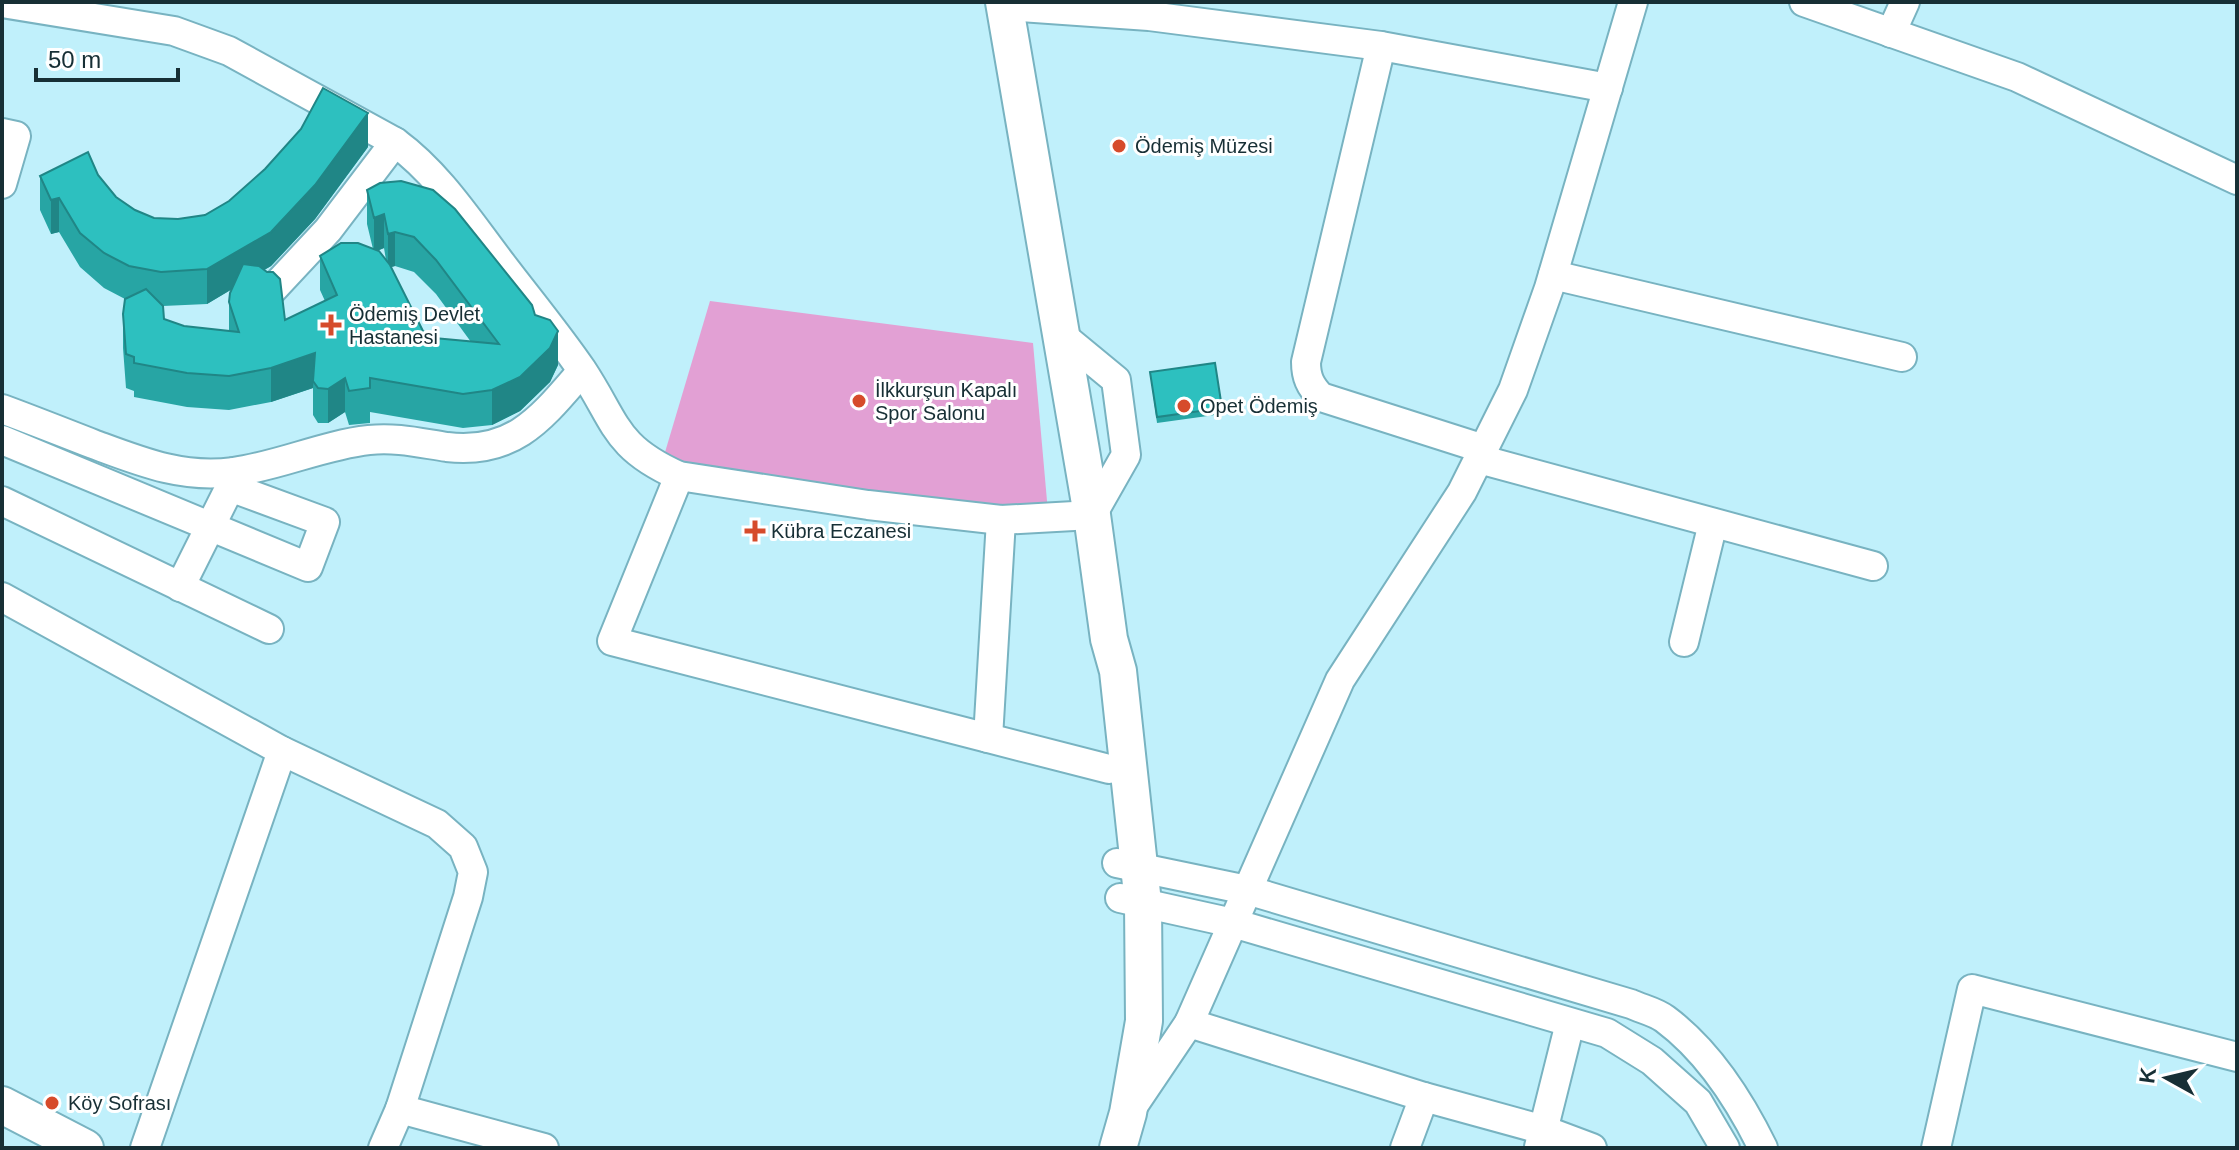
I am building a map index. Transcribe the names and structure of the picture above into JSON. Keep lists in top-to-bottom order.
{
  "places": {
    "other": [
      "Ödemiş Müzesi",
      "İlkkurşun Kapalı Spor Salonu",
      "Opet Ödemiş",
      "Köy Sofrası"
    ],
    "health": ["Ödemiş Devlet Hastanesi", "Kübra Eczanesi"]
  },
  "scale_bar": "50 m",
  "north": "left"
}
